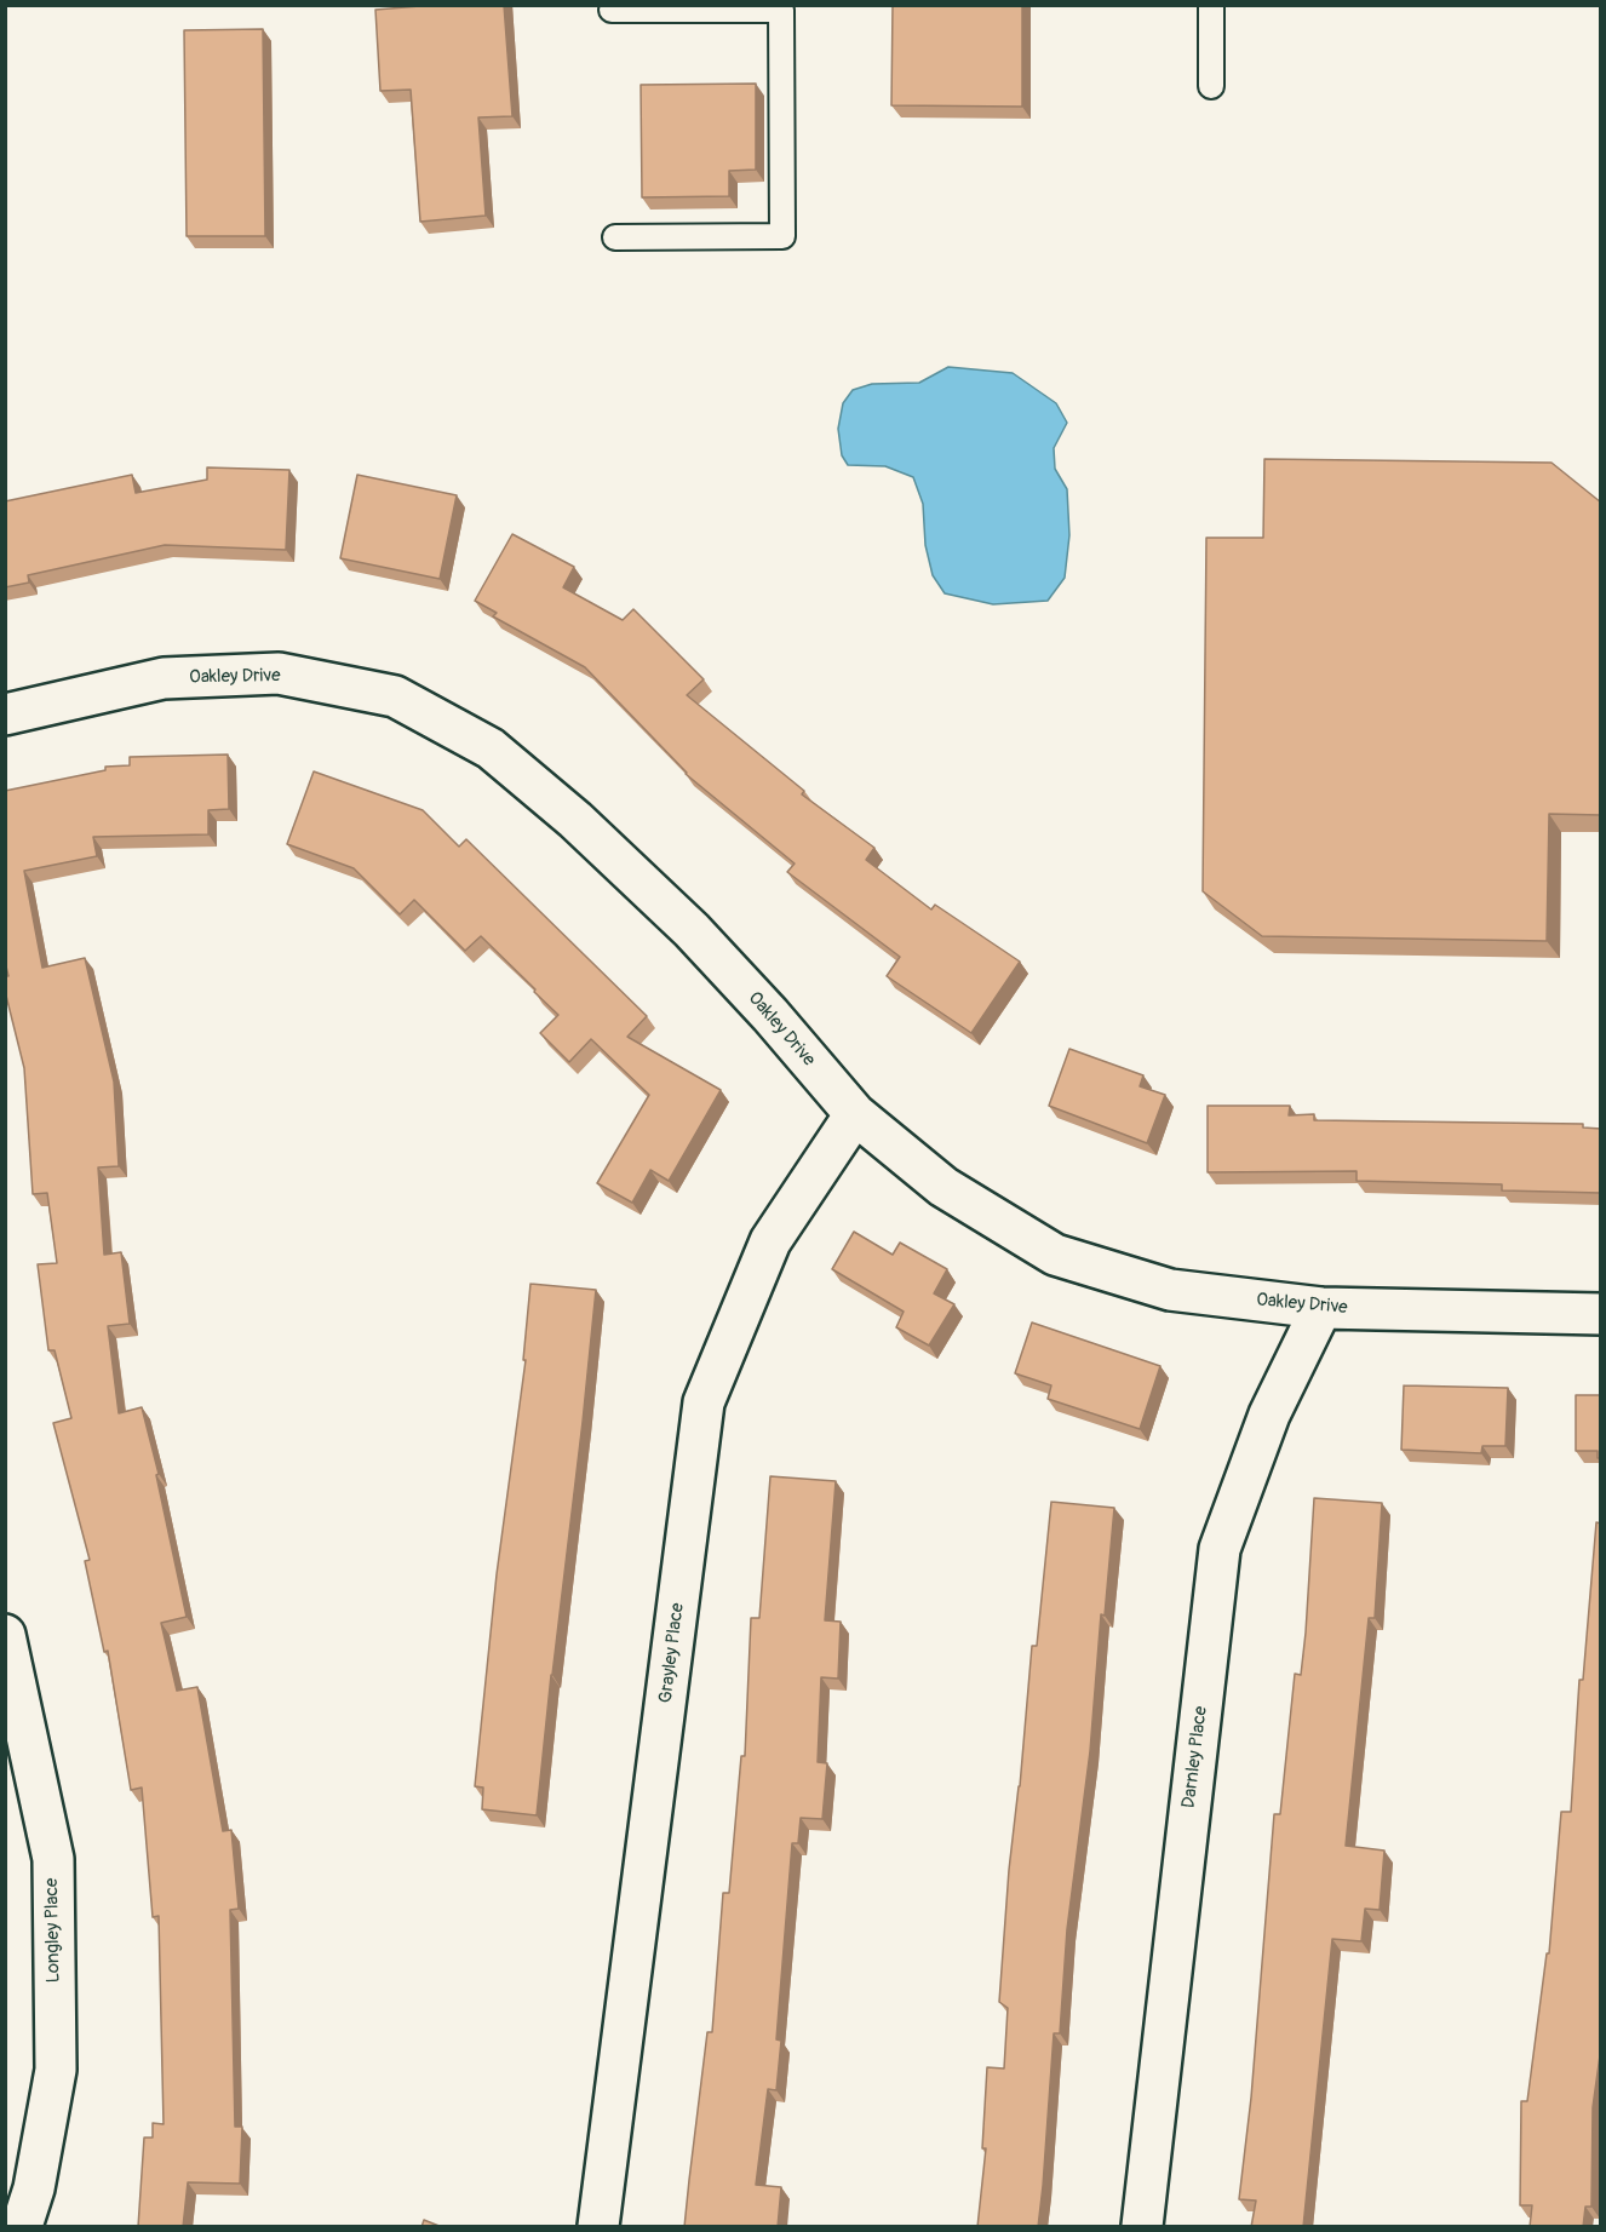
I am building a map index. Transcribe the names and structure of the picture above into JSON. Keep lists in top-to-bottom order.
{
  "streets": {
    "street": [
      "Oakley Drive",
      "Grayley Place",
      "Darnley Place",
      "Longley Place"
    ]
  },
  "crossings": [
    ["Oakley Drive", "Grayley Place"],
    ["Oakley Drive", "Darnley Place"]
  ]
}
